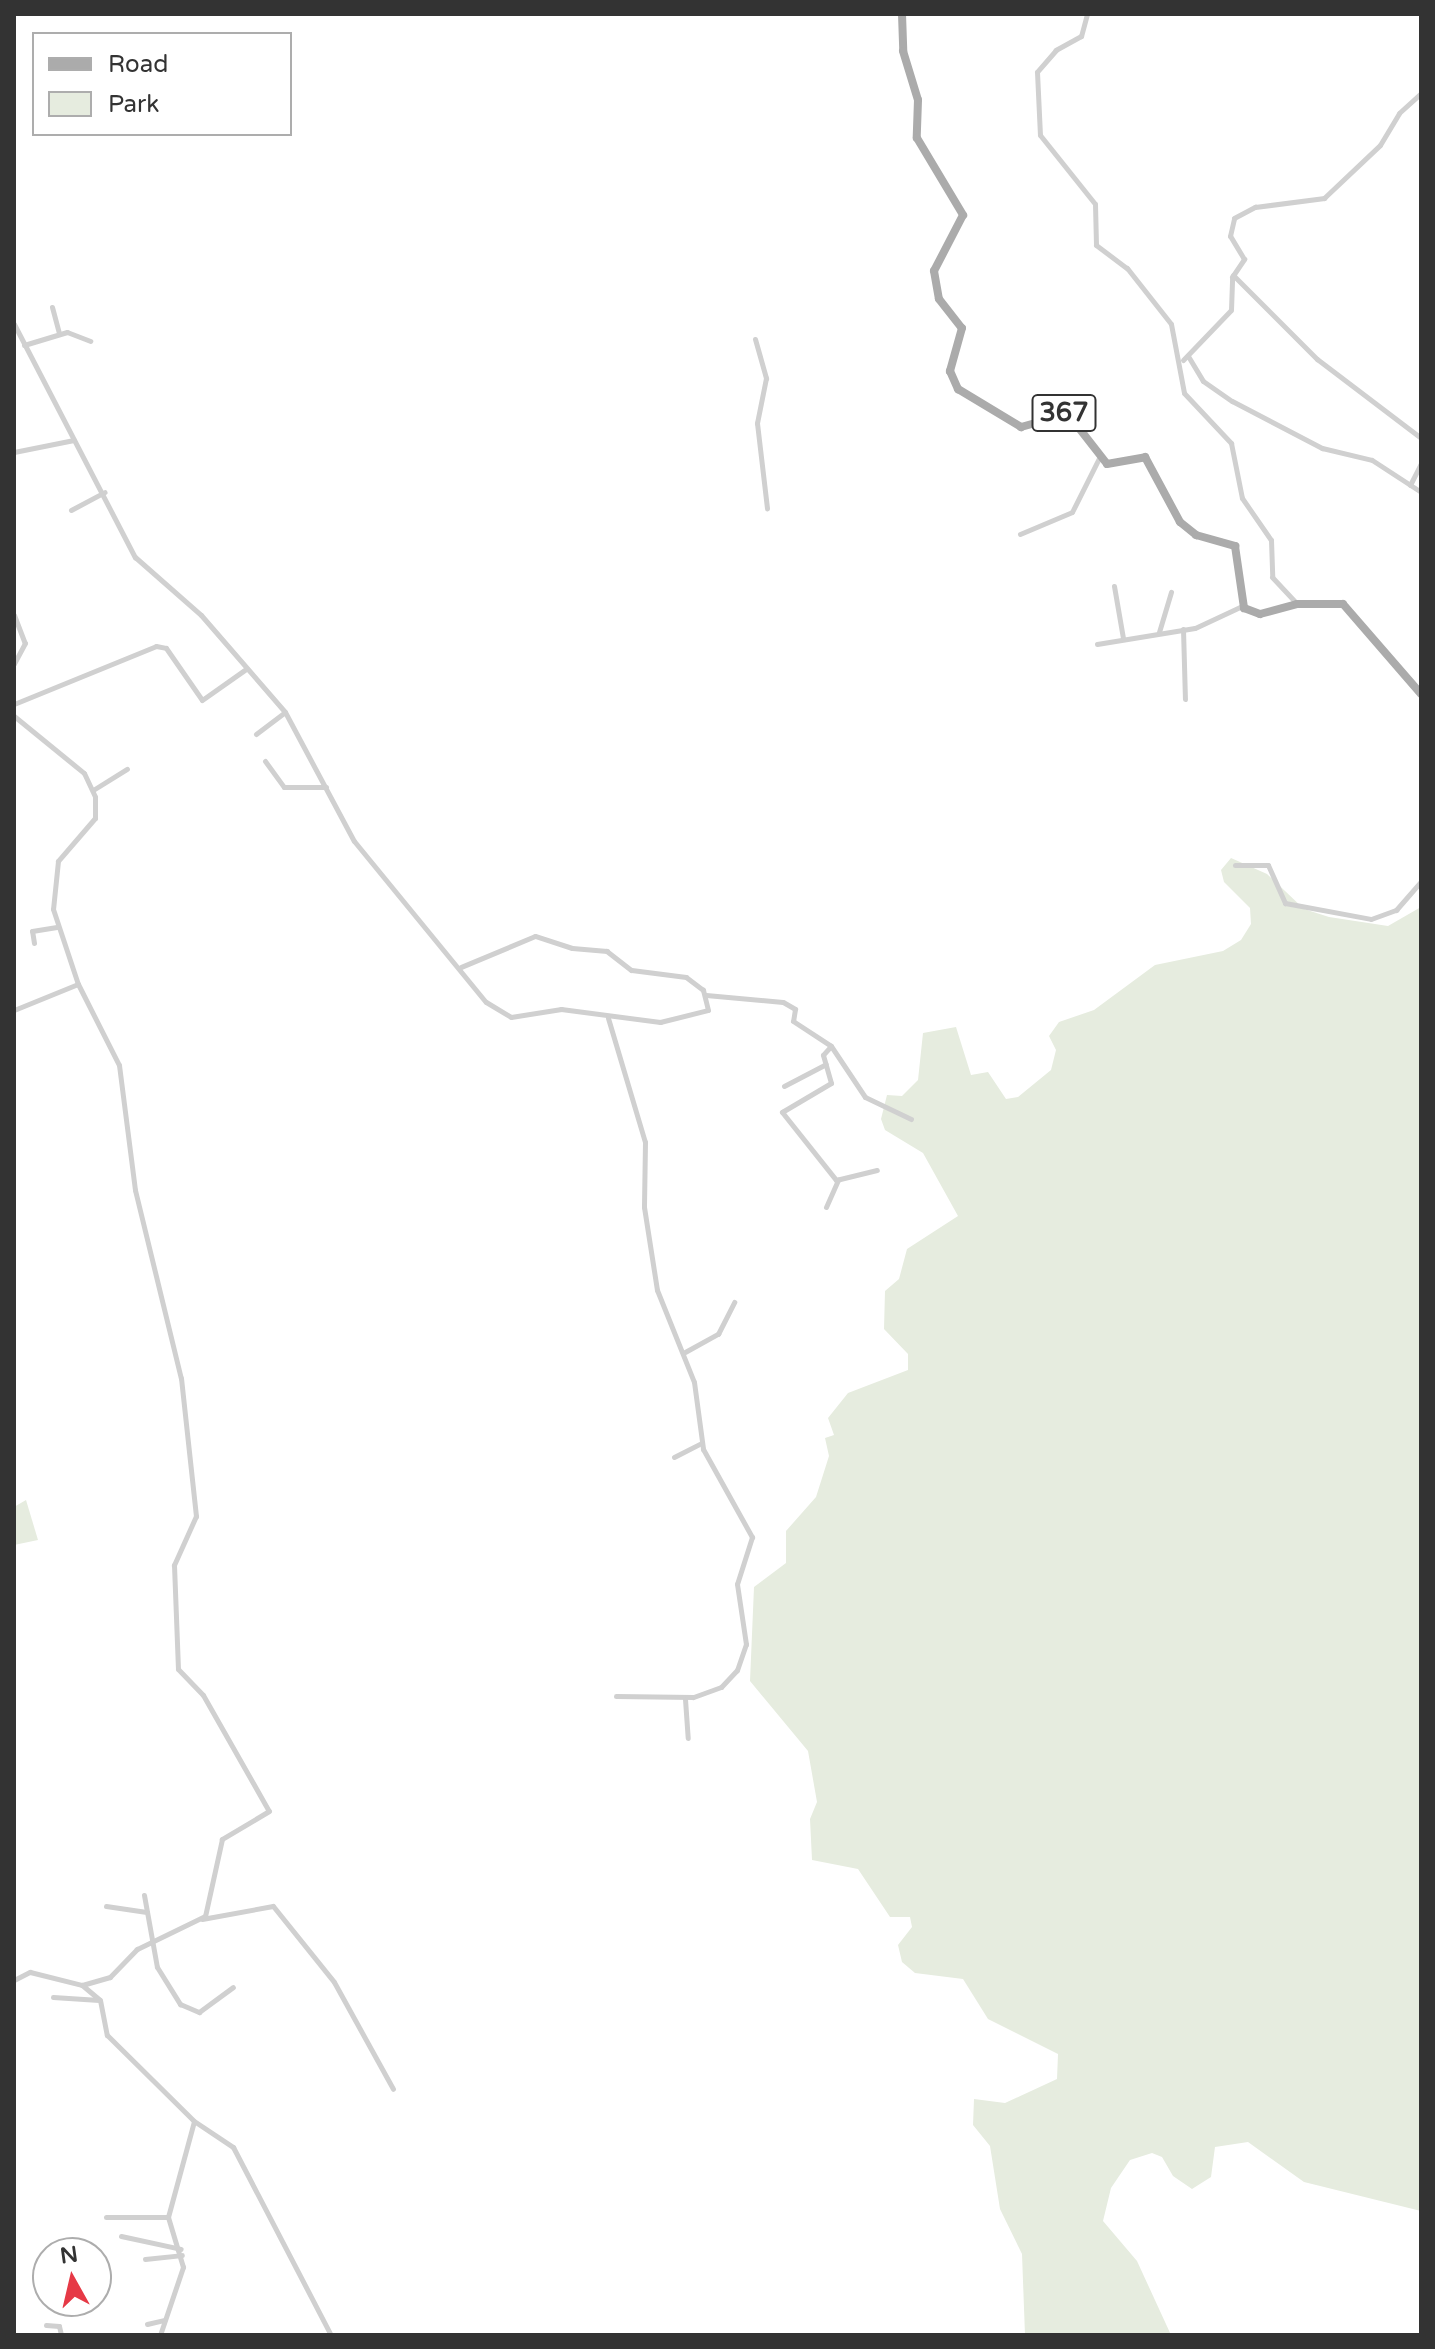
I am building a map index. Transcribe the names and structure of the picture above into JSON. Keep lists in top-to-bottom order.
{
  "streets": {
    "main road": ["367"]
  },
  "legend": ["Road", "Park"],
  "north": "top"
}
